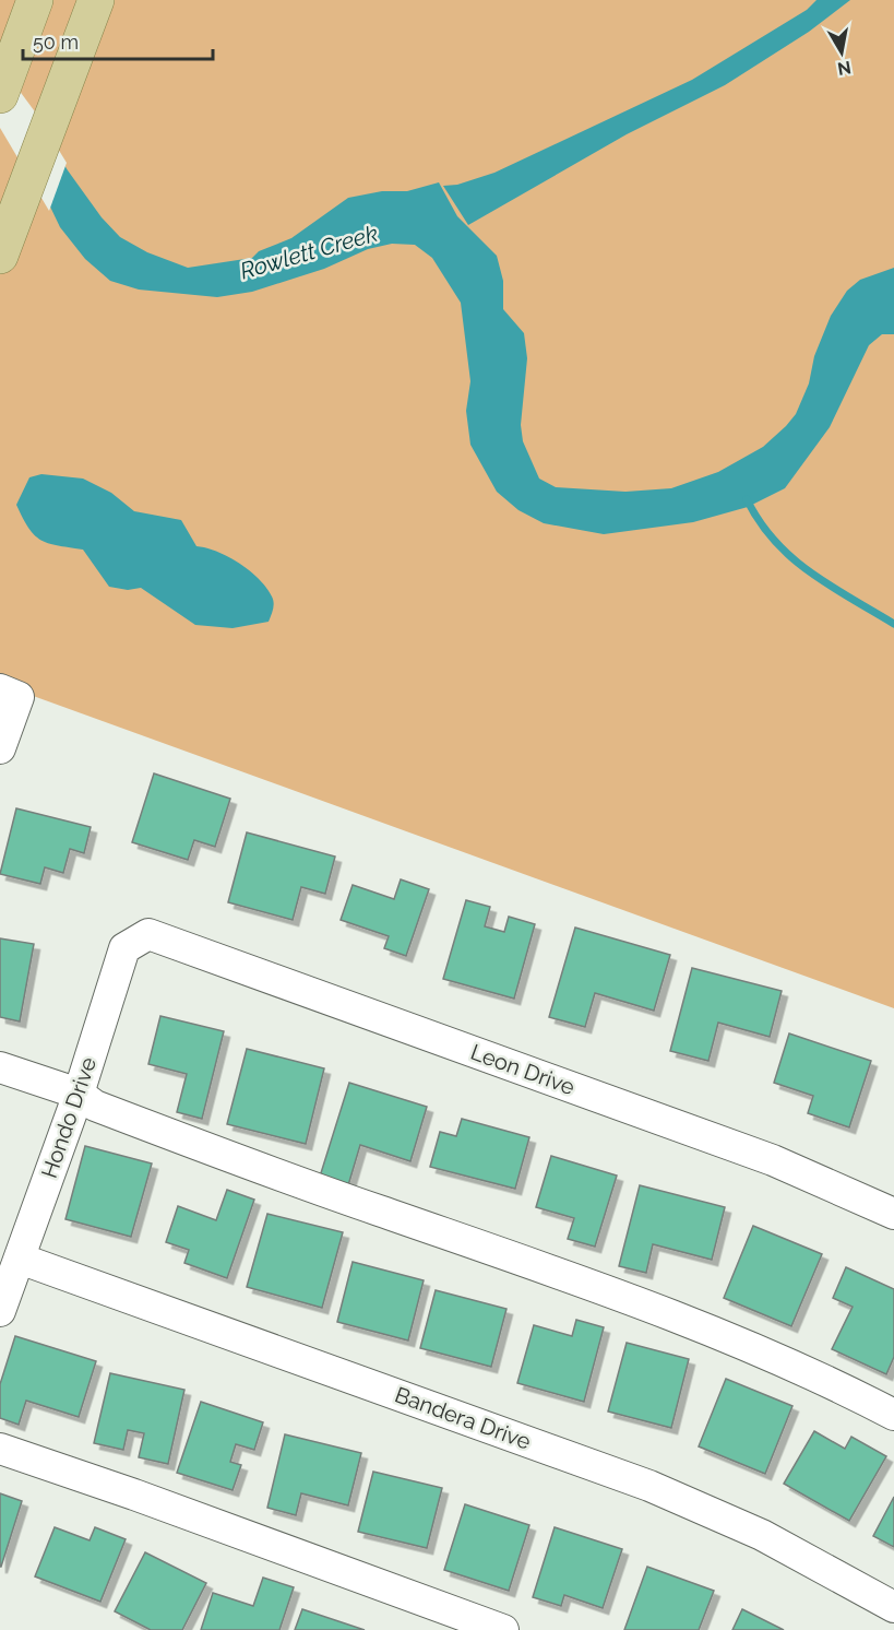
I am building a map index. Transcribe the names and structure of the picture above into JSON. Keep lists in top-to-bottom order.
{
  "streets": {
    "street": ["Leon Drive", "Hondo Drive", "Bandera Drive"]
  },
  "crossings": [
    ["Leon Drive", "Hondo Drive"],
    ["Hondo Drive", "Bandera Drive"]
  ],
  "water": ["Rowlett Creek"],
  "scale_bar": "50 m",
  "north": "bottom"
}
